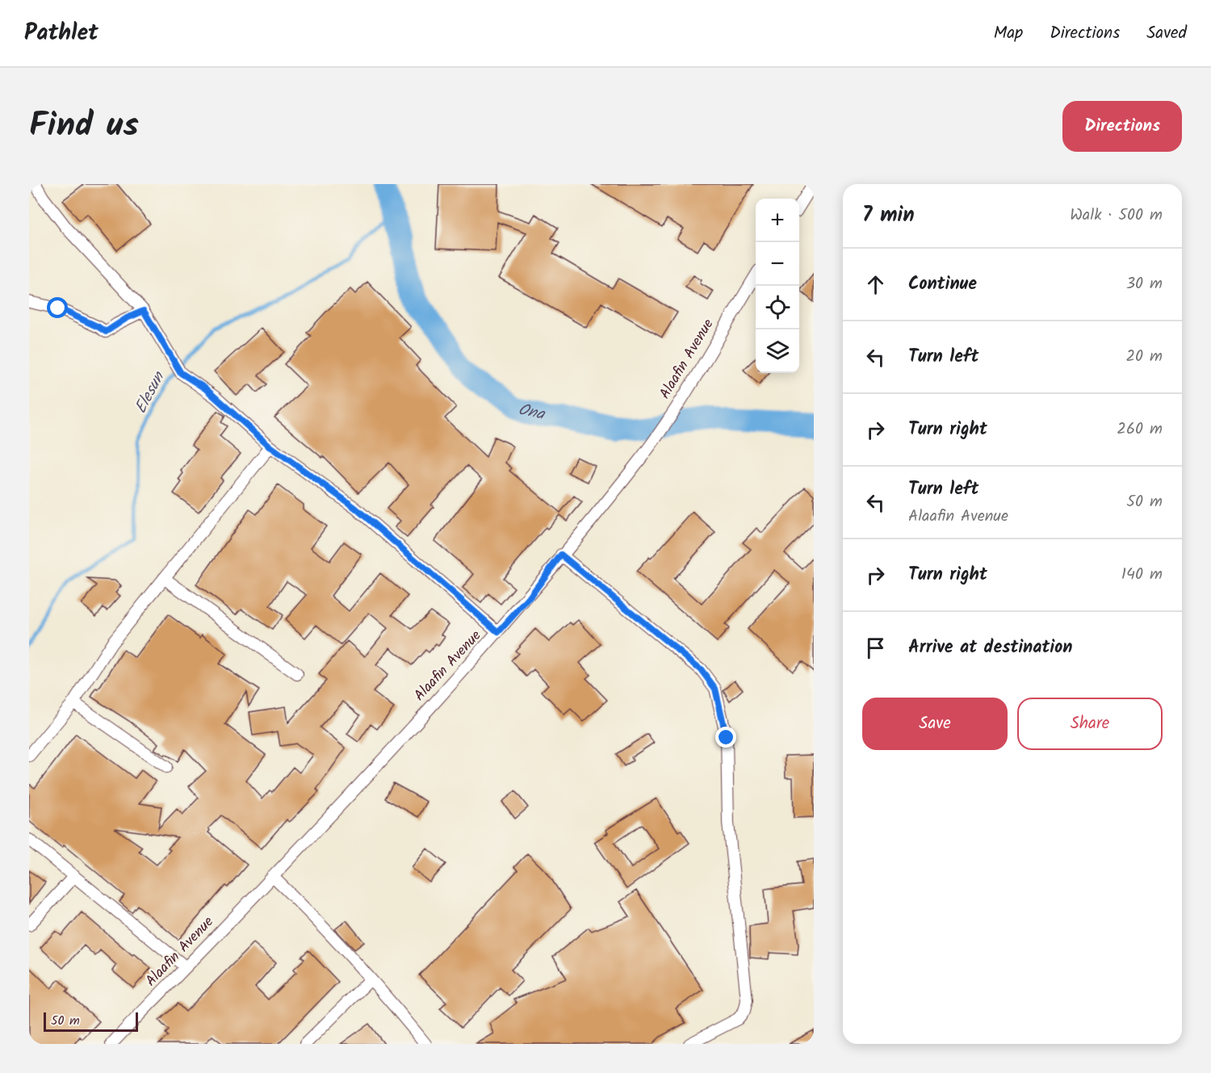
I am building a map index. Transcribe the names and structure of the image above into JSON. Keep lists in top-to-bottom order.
{
  "streets": {
    "street": ["Alaafin Avenue"]
  },
  "water": ["Elesun", "Ona"],
  "scale_bar": "50 m",
  "page": {
    "header": "Pathlet",
    "nav": ["Map", "Directions", "Saved"],
    "title": "Find us",
    "buttons": [
      "Directions",
      ["Save", "Share"]
    ],
    "heading": ["7 min", "Walk · 500 m"],
    "map_buttons": ["+", "−"],
    "list": [
      ["Continue", "30 m"],
      ["Turn left", "20 m"],
      ["Turn right", "260 m"],
      ["Turn left", "Alaafin Avenue", "50 m"],
      ["Turn right", "140 m"],
      "Arrive at destination"
    ],
    "scale": "50 m"
  }
}
